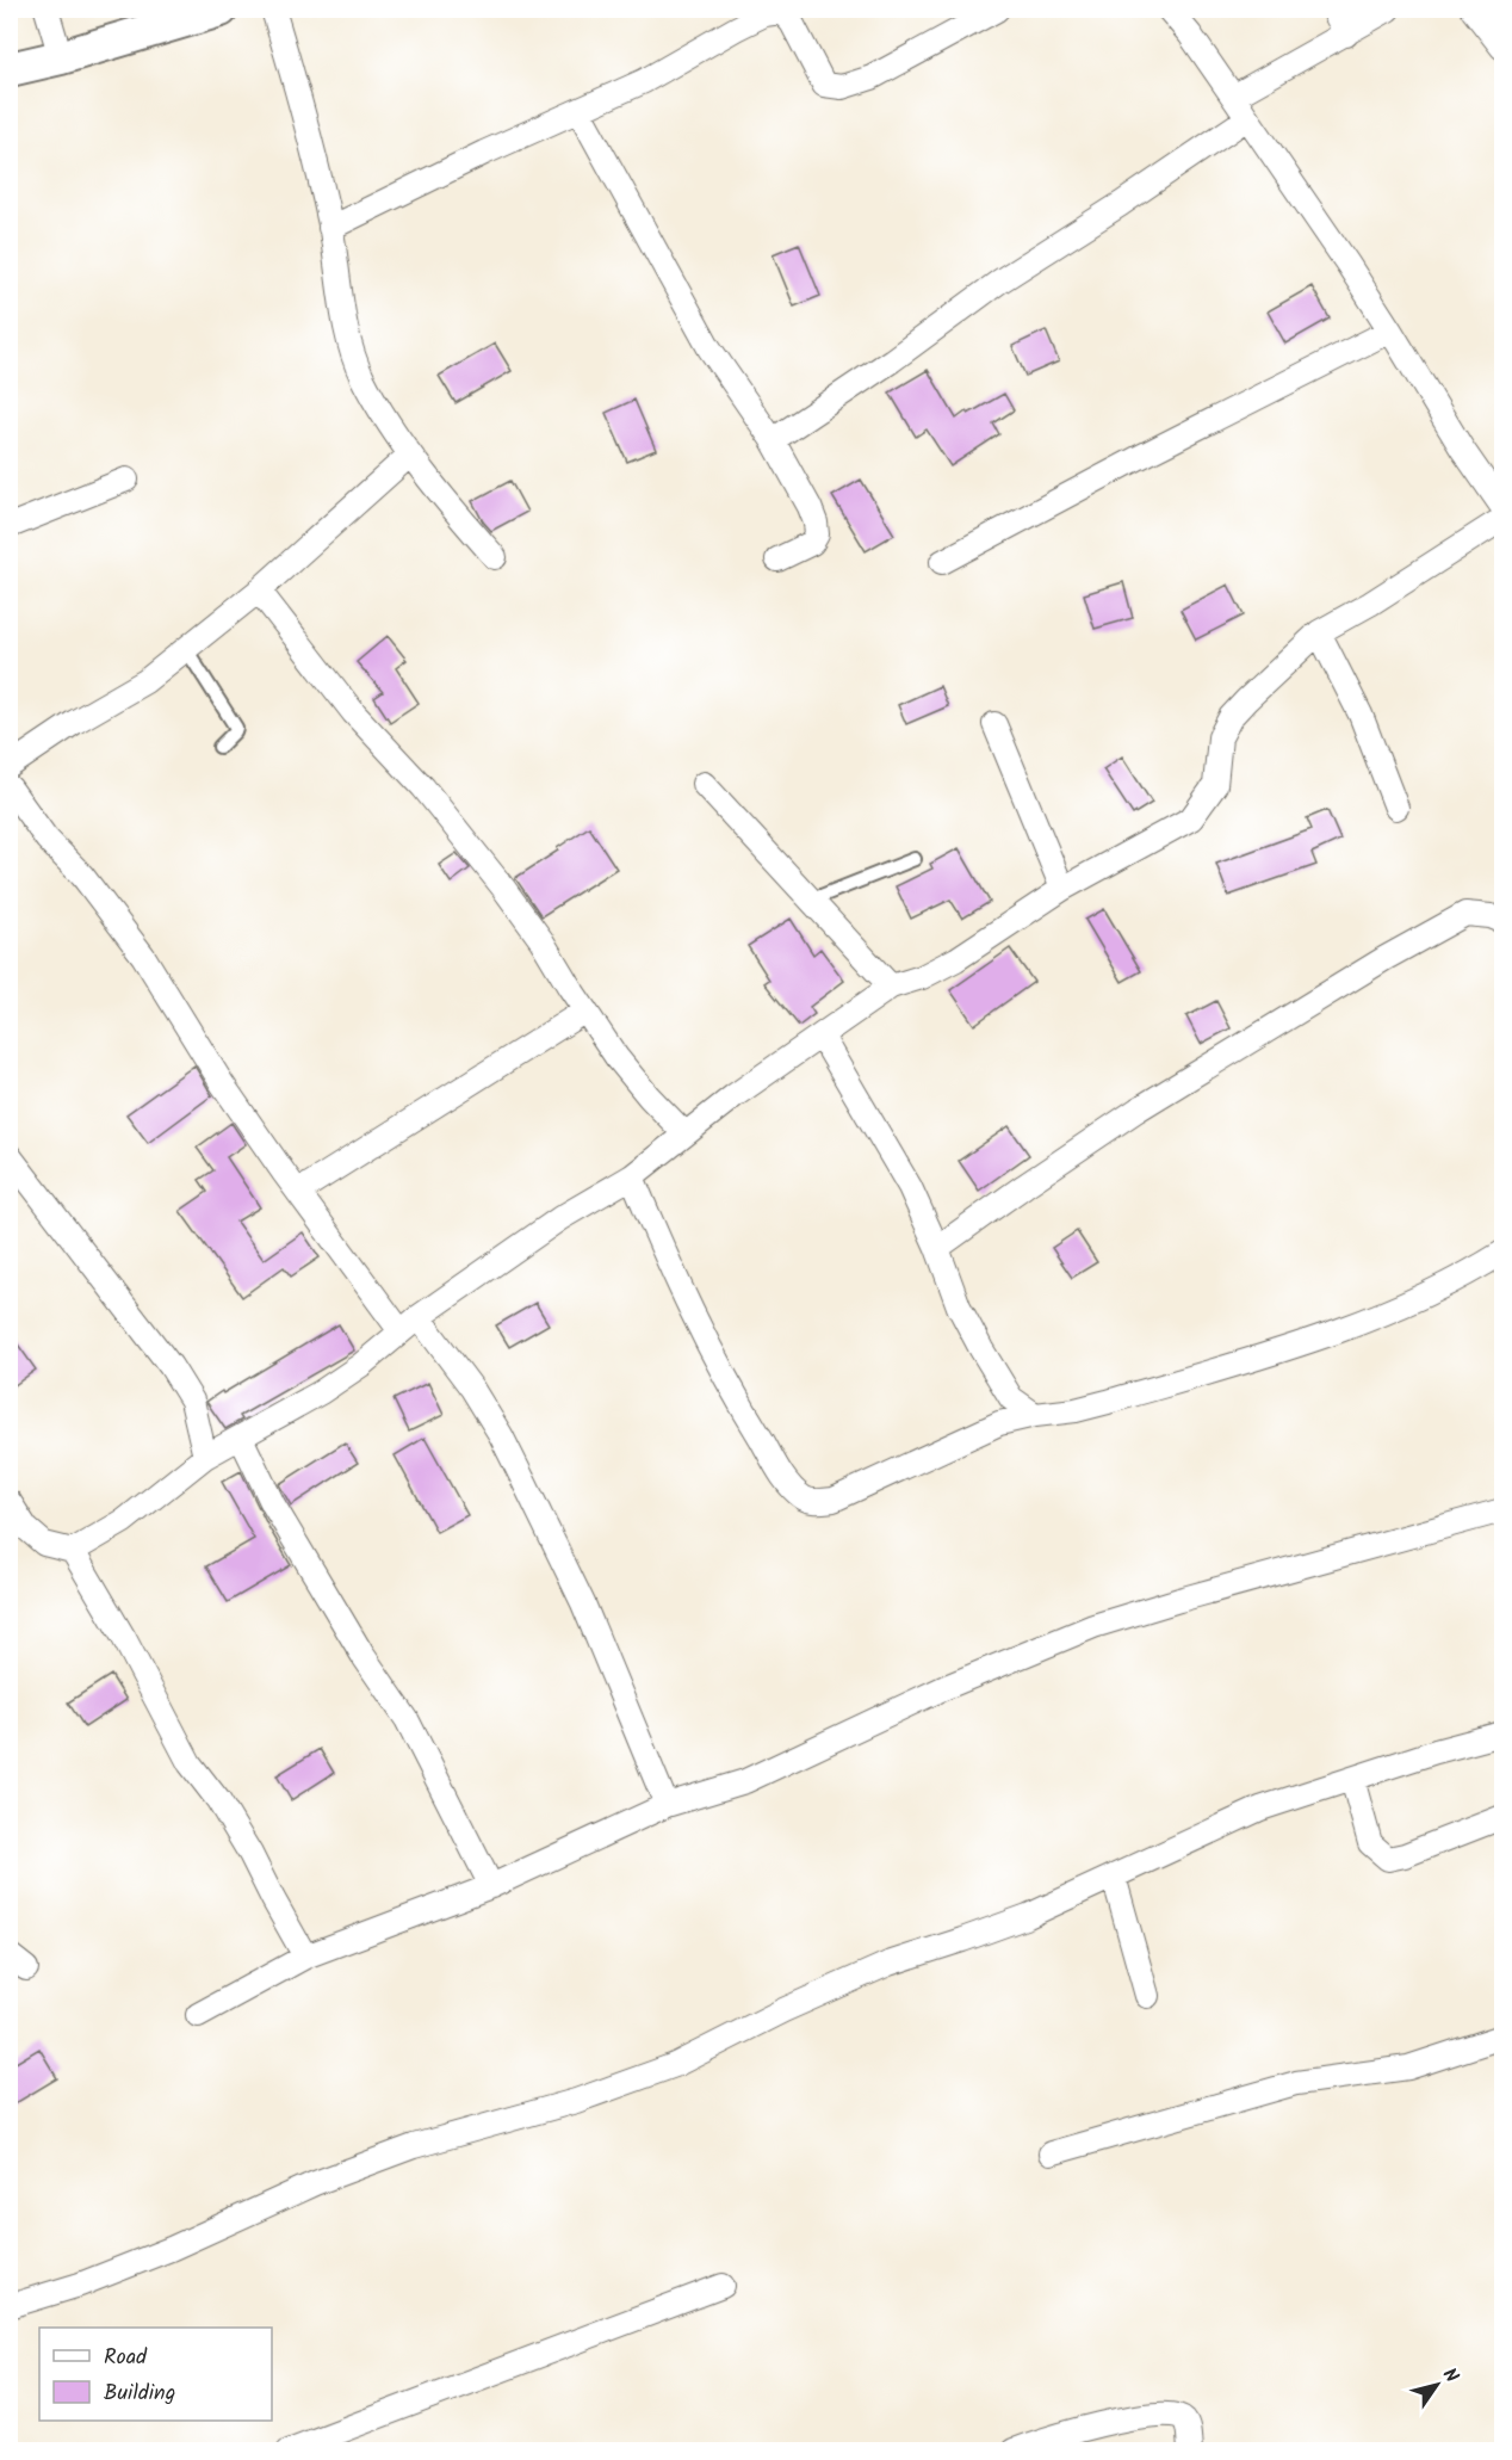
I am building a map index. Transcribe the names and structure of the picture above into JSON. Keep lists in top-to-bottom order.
{
  "legend": ["Road", "Building"],
  "north": "top right"
}
